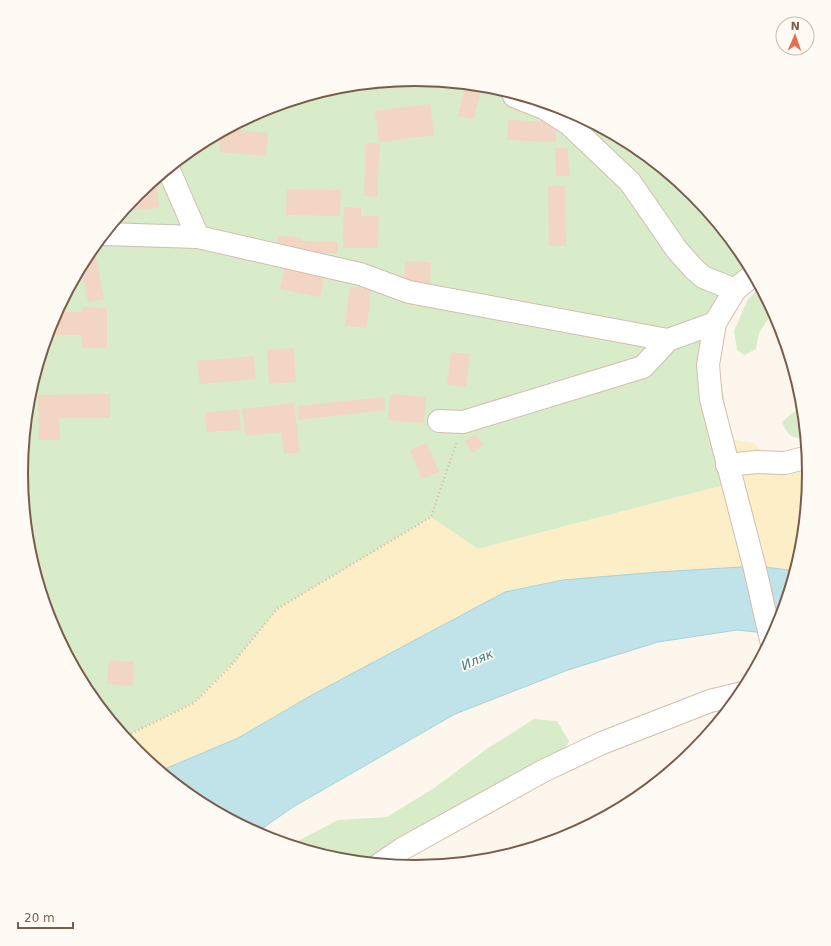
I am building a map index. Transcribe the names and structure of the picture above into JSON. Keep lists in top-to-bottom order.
{
  "water": ["Иляк"],
  "scale_bar": "20 m",
  "north": "top"
}
